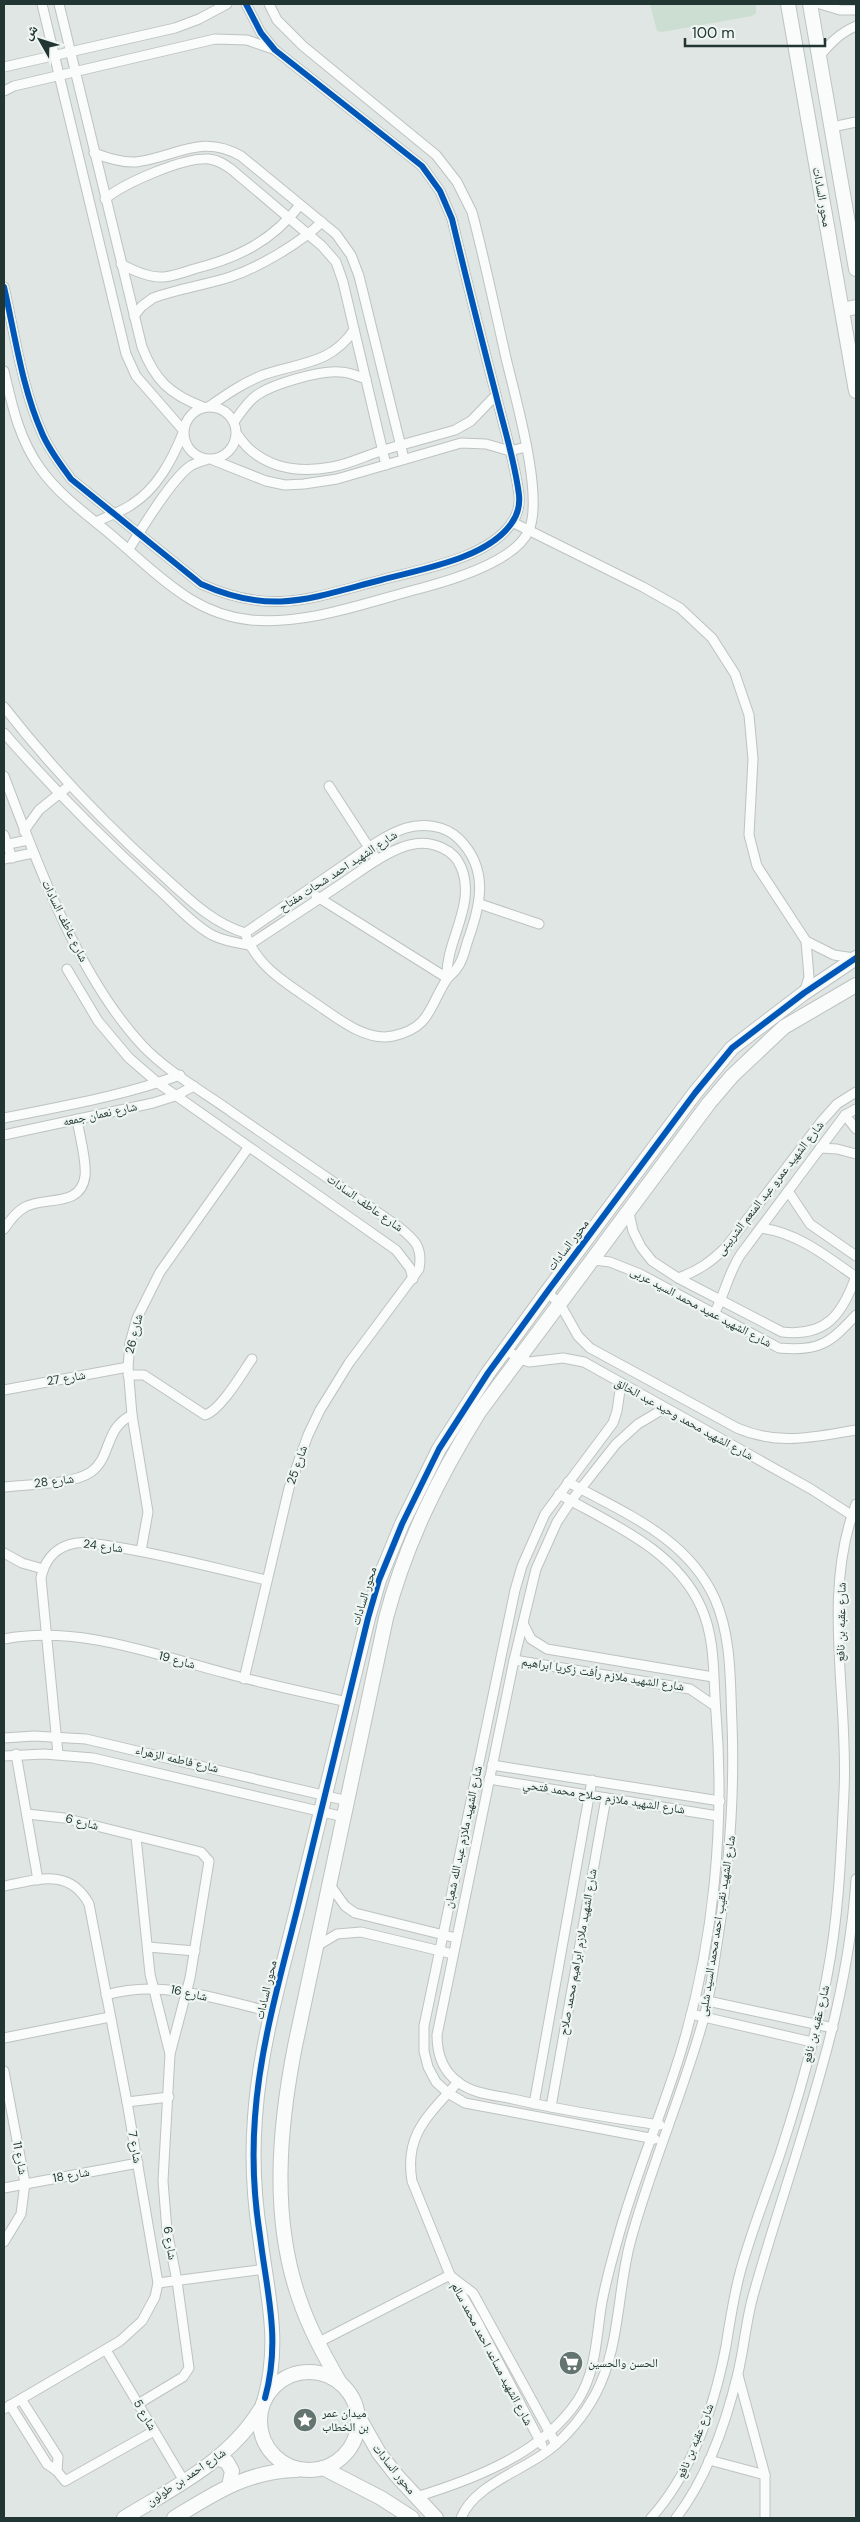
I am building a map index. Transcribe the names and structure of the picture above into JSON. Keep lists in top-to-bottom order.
{
  "streets": {
    "street": [
      "محور السادات",
      "شارع الشهيد احمد شحات مفتاح",
      "شارع عاطف السادات",
      "شارع نعمان جمعه",
      "شارع الشهيد عمرو عبد المنعم الشربينى",
      "شارع الشهيد عميد محمد السيد عربى",
      "شارع 26",
      "شارع 27",
      "شارع الشهيد محمد وحيد عبد الخالق",
      "شارع 25",
      "شارع 28",
      "شارع 24",
      "شارع عقبه بن نافع",
      "شارع 19",
      "شارع الشهيد ملازم رأفت زكريا ابراهيم",
      "شارع فاطمه الزهراء",
      "شارع الشهيد ملازم صلاح محمد فتحي",
      "شارع 6",
      "شارع الشهيد ملازم عبد الله شعبان",
      "شارع الشهيد نقيب احمد محمد السيد شلبى",
      "شارع الشهيد ملازم ابراهيم محمد صلاح",
      "شارع 16",
      "شارع 7",
      "شارع 11",
      "شارع 18",
      "شارع الشهيد مساعد احمد محمد سالم",
      "شارع 5",
      "شارع احمد بن طولون"
    ]
  },
  "crossings": [
    ["محور السادات", "شارع الشهيد محمد وحيد عبد الخالق"],
    ["محور السادات", "شارع 19"],
    ["محور السادات", "شارع فاطمه الزهراء"],
    ["محور السادات", "شارع الشهيد نقيب احمد محمد السيد شلبى"],
    ["محور السادات", "شارع 16"],
    ["محور السادات", "شارع احمد بن طولون"],
    ["شارع عاطف السادات", "شارع نعمان جمعه"],
    ["شارع عاطف السادات", "شارع 26"],
    ["شارع عاطف السادات", "شارع 25"],
    ["شارع الشهيد عمرو عبد المنعم الشربينى", "شارع الشهيد عميد محمد السيد عربى"],
    ["شارع 26", "شارع 27"],
    ["شارع 26", "شارع 28"],
    ["شارع 26", "شارع 24"],
    ["شارع الشهيد محمد وحيد عبد الخالق", "شارع عقبه بن نافع"],
    ["شارع الشهيد محمد وحيد عبد الخالق", "شارع الشهيد ملازم عبد الله شعبان"],
    ["شارع 25", "شارع 24"],
    ["شارع 25", "شارع 19"],
    ["شارع الشهيد ملازم رأفت زكريا ابراهيم", "شارع الشهيد ملازم عبد الله شعبان"],
    ["شارع الشهيد ملازم رأفت زكريا ابراهيم", "شارع الشهيد نقيب احمد محمد السيد شلبى"],
    ["شارع الشهيد ملازم صلاح محمد فتحي", "شارع الشهيد ملازم عبد الله شعبان"],
    ["شارع الشهيد ملازم صلاح محمد فتحي", "شارع الشهيد نقيب احمد محمد السيد شلبى"],
    ["شارع الشهيد ملازم صلاح محمد فتحي", "شارع الشهيد ملازم ابراهيم محمد صلاح"],
    ["شارع 6", "شارع 16"],
    ["شارع 6", "شارع 5"],
    ["شارع الشهيد ملازم عبد الله شعبان", "شارع الشهيد نقيب احمد محمد السيد شلبى"],
    ["شارع الشهيد ملازم عبد الله شعبان", "شارع الشهيد ملازم ابراهيم محمد صلاح"],
    ["شارع الشهيد نقيب احمد محمد السيد شلبى", "شارع الشهيد مساعد احمد محمد سالم"],
    ["شارع 16", "شارع 7"],
    ["شارع 7", "شارع 18"],
    ["شارع 7", "شارع 5"],
    ["شارع 11", "شارع 18"],
    ["شارع 5", "شارع احمد بن طولون"]
  ],
  "places": {
    "supermarket": ["الحسن والحسين"],
    "place": ["ميدان عمر بن الخطاب"]
  },
  "scale_bar": "100 m",
  "north": "top left"
}
